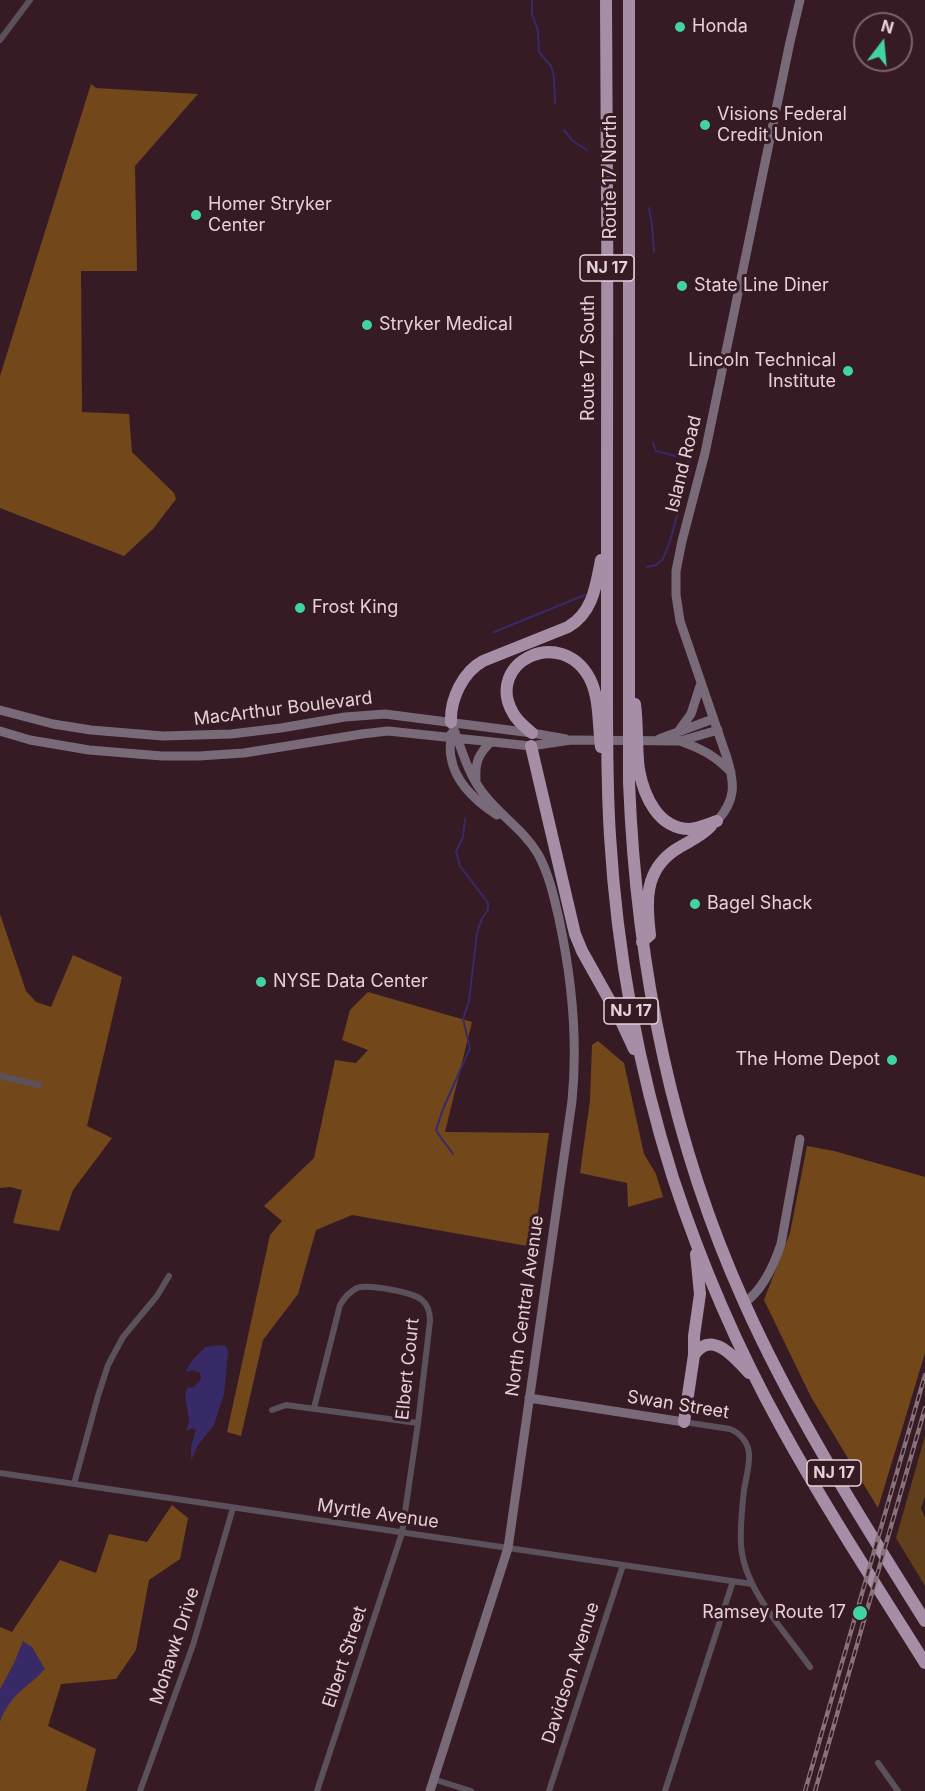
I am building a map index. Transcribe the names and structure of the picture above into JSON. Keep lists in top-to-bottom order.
{
  "streets": {
    "highway": ["Route 17 North", "NJ 17", "Route 17 South"],
    "main road": [
      "Island Road",
      "MacArthur Boulevard",
      "North Central Avenue",
      "Swan Street"
    ],
    "street": [
      "Elbert Court",
      "Myrtle Avenue",
      "Mohawk Drive",
      "Elbert Street",
      "Davidson Avenue"
    ]
  },
  "crossings": [
    ["Route 17 North", "NJ 17"],
    ["NJ 17", "Route 17 South"],
    ["Island Road", "MacArthur Boulevard"],
    ["MacArthur Boulevard", "North Central Avenue"],
    ["North Central Avenue", "Swan Street"],
    ["North Central Avenue", "Myrtle Avenue"],
    ["Elbert Court", "Myrtle Avenue"],
    ["Elbert Court", "Elbert Street"],
    ["Swan Street", "Myrtle Avenue"],
    ["Myrtle Avenue", "Mohawk Drive"],
    ["Myrtle Avenue", "Elbert Street"],
    ["Myrtle Avenue", "Davidson Avenue"]
  ],
  "places": [
    "Honda",
    "Visions Federal Credit Union",
    "Homer Stryker Center",
    "State Line Diner",
    "Stryker Medical",
    "Lincoln Technical Institute",
    "Frost King",
    "Bagel Shack",
    "NYSE Data Center",
    "The Home Depot",
    "Ramsey Route 17"
  ],
  "north": "top"
}
